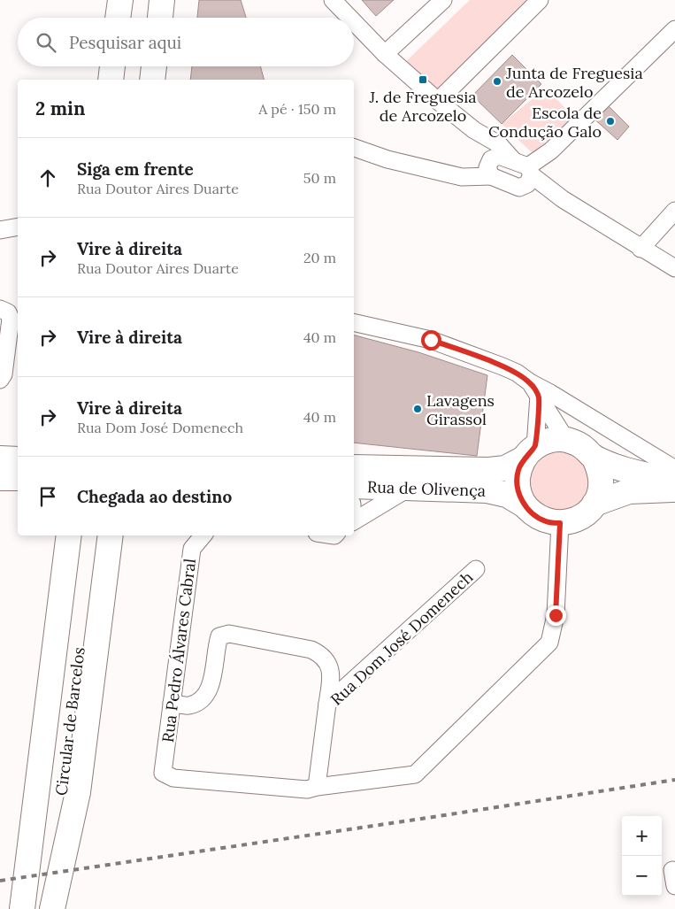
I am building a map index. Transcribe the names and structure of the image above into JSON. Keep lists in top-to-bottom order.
{
  "streets": {
    "main road": ["Rua de Olivença", "Circular de Barcelos"],
    "street": ["Rua Dom José Domenech", "Rua Pedro Álvares Cabral"]
  },
  "crossings": [
    ["Rua Dom José Domenech", "Rua Pedro Álvares Cabral"]
  ],
  "places": {
    "transit": ["J. de Freguesia de Arcozelo"],
    "other": ["Junta de Freguesia de Arcozelo", "Escola de Condução Galo", "Lavagens Girassol"]
  },
  "page": {
    "search": "Pesquisar aqui",
    "heading": ["2 min", "A pé · 150 m"],
    "list": [
      ["Siga em frente", "Rua Doutor Aires Duarte", "50 m"],
      ["Vire à direita", "Rua Doutor Aires Duarte", "20 m"],
      ["Vire à direita", "40 m"],
      ["Vire à direita", "Rua Dom José Domenech", "40 m"],
      "Chegada ao destino"
    ],
    "map_buttons": ["+", "−"]
  }
}
